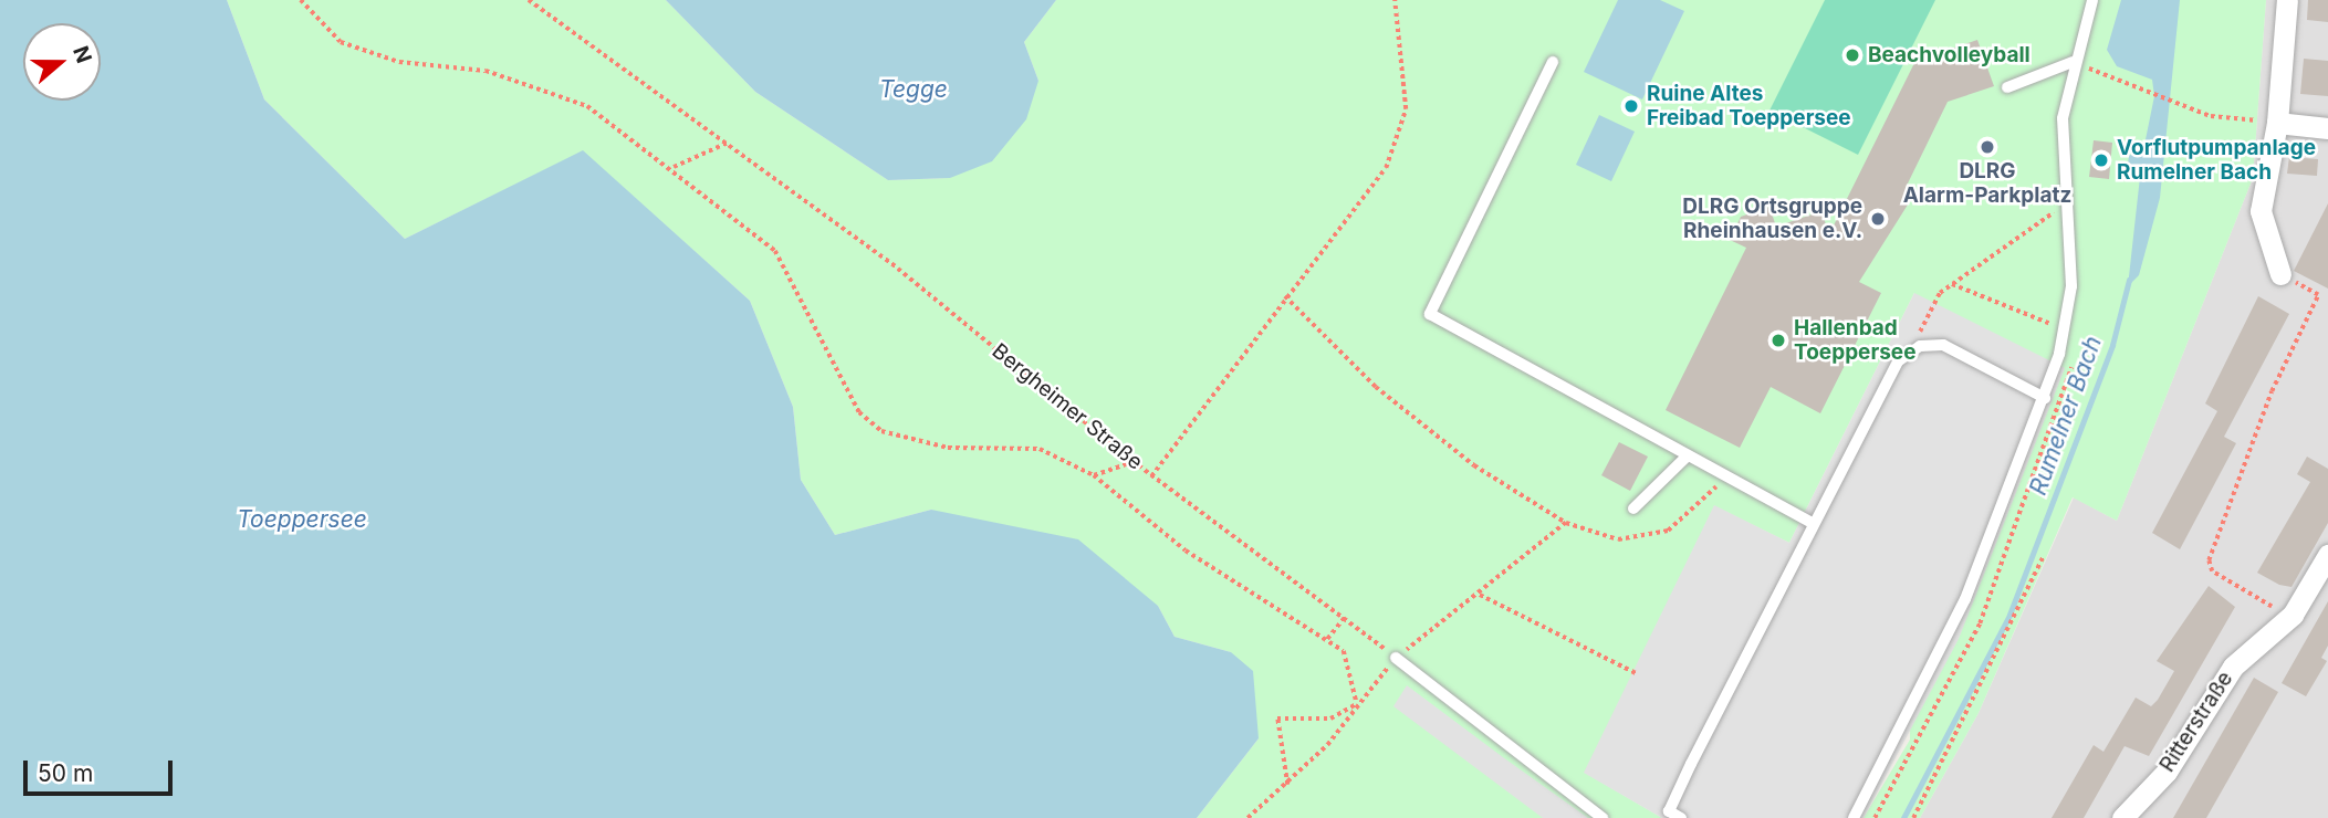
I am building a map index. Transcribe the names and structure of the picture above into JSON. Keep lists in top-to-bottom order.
{
  "streets": {
    "street": ["Ritterstraße"],
    "path": ["Bergheimer Straße"]
  },
  "water": ["Tegge", "Rumelner Bach", "Toeppersee"],
  "places": [
    "Beachvolleyball",
    "Ruine Altes Freibad Toeppersee",
    "DLRG Alarm-Parkplatz",
    "Vorflutpumpanlage Rumelner Bach",
    "DLRG Ortsgruppe Rheinhausen e.V.",
    "Hallenbad Toeppersee"
  ],
  "scale_bar": "50 m",
  "north": "right"
}
